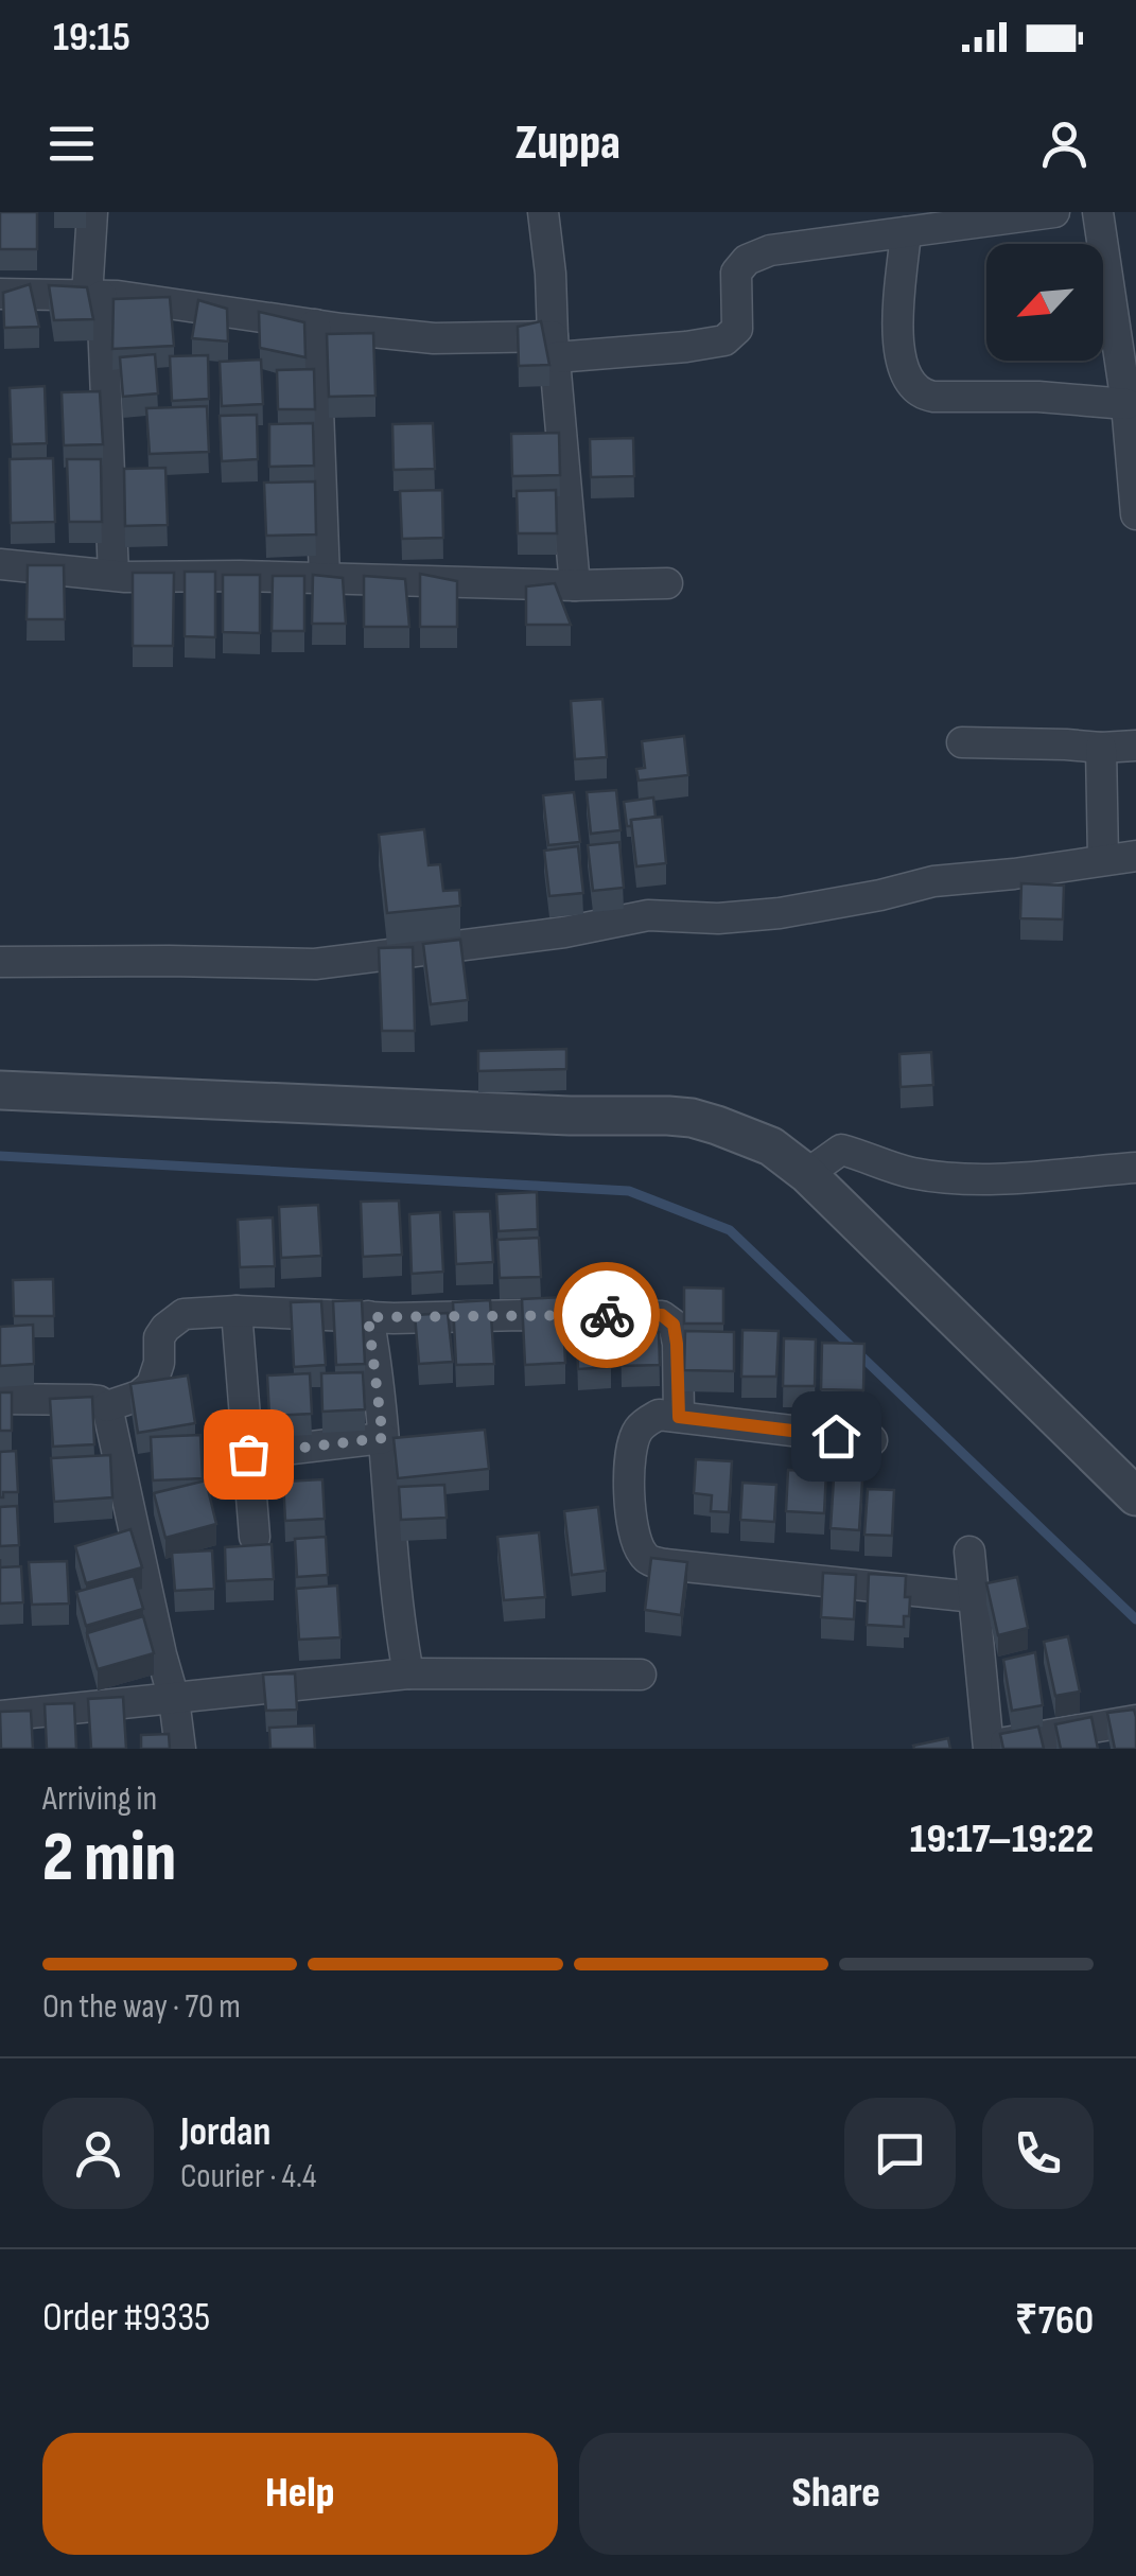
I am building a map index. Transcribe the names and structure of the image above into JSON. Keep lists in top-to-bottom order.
{
  "north": "bottom left",
  "page": {
    "status": "19:15",
    "header": "Zuppa",
    "heading": ["2 min", "Arriving in", "19:17–19:22"],
    "panel": [
      "Jordan",
      "Courier · 4.4",
      "Order #9335",
      "₹760"
    ],
    "bar": "On the way · 70 m",
    "buttons": ["Help", "Share"]
  }
}
